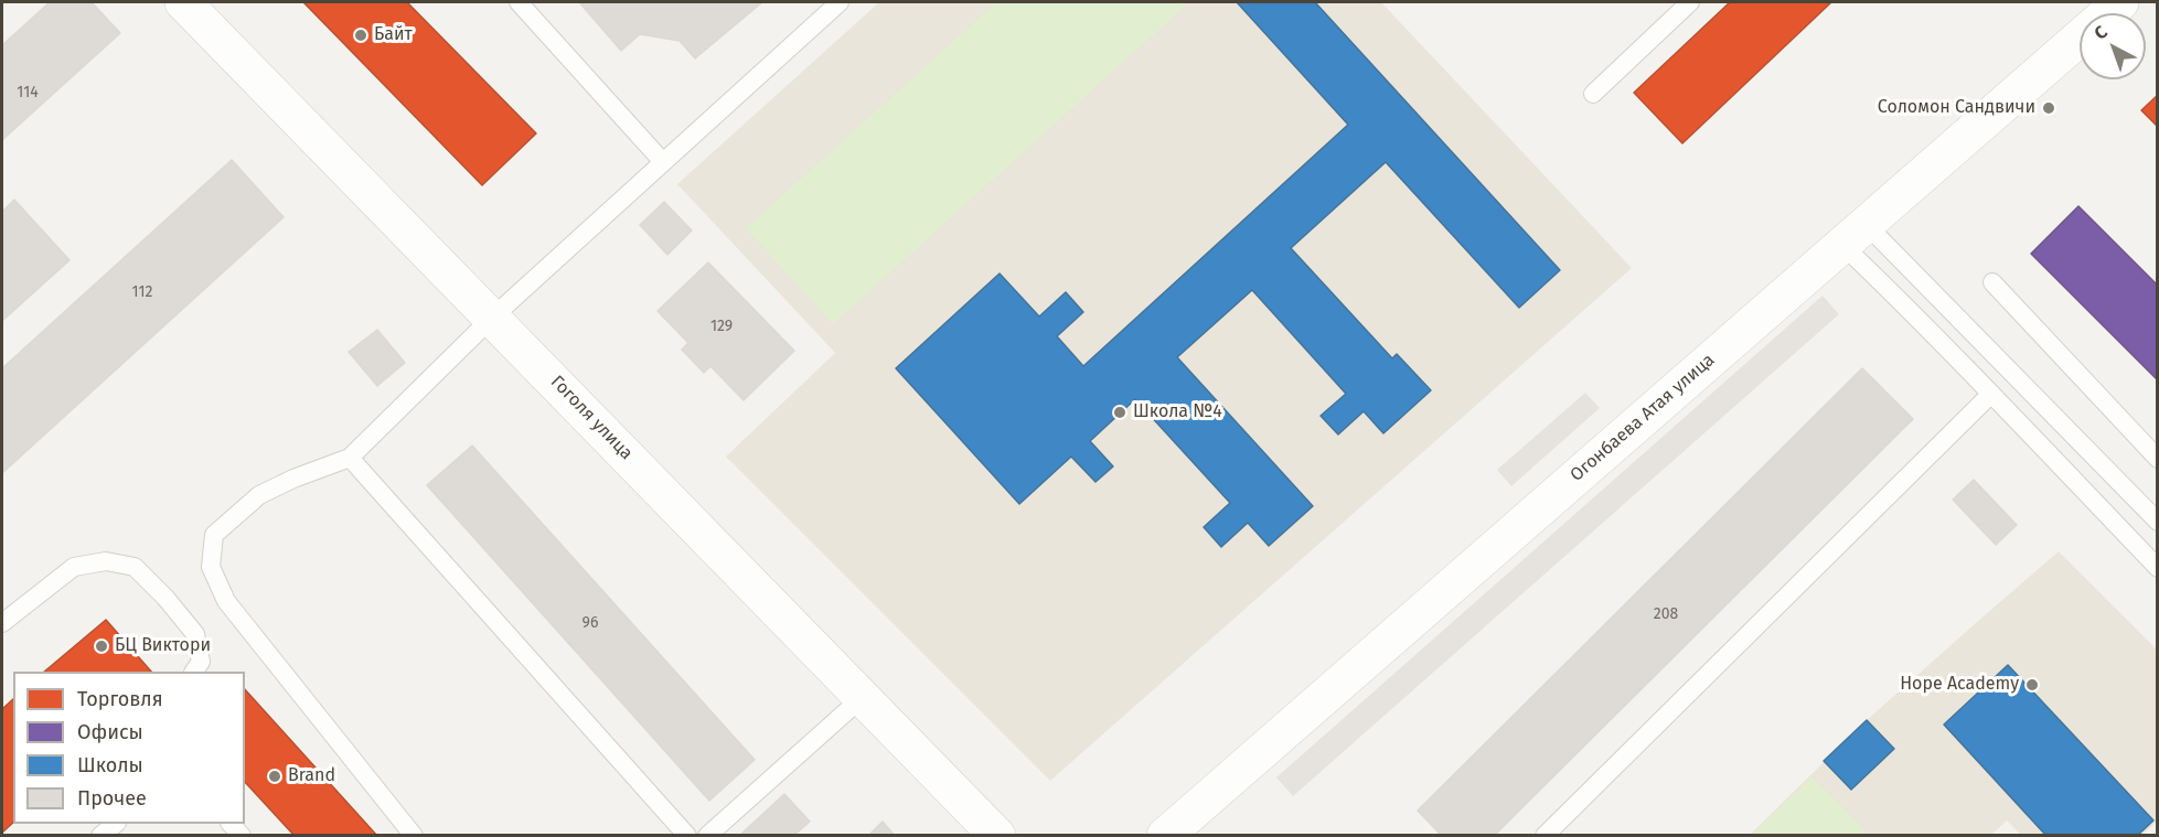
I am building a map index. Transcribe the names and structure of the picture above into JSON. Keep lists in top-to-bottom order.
{
  "streets": {
    "street": ["Гоголя улица", "Огонбаева Атая улица"]
  },
  "places": [
    "Байт",
    "Соломон Сандвичи",
    "Школа №4",
    "БЦ Виктори",
    "Hope Academy",
    "Brand"
  ],
  "house_numbers": [
    "114",
    "112",
    "129",
    "208",
    "96"
  ],
  "legend": [
    "Торговля",
    "Офисы",
    "Школы",
    "Прочее"
  ],
  "north": "top left"
}
